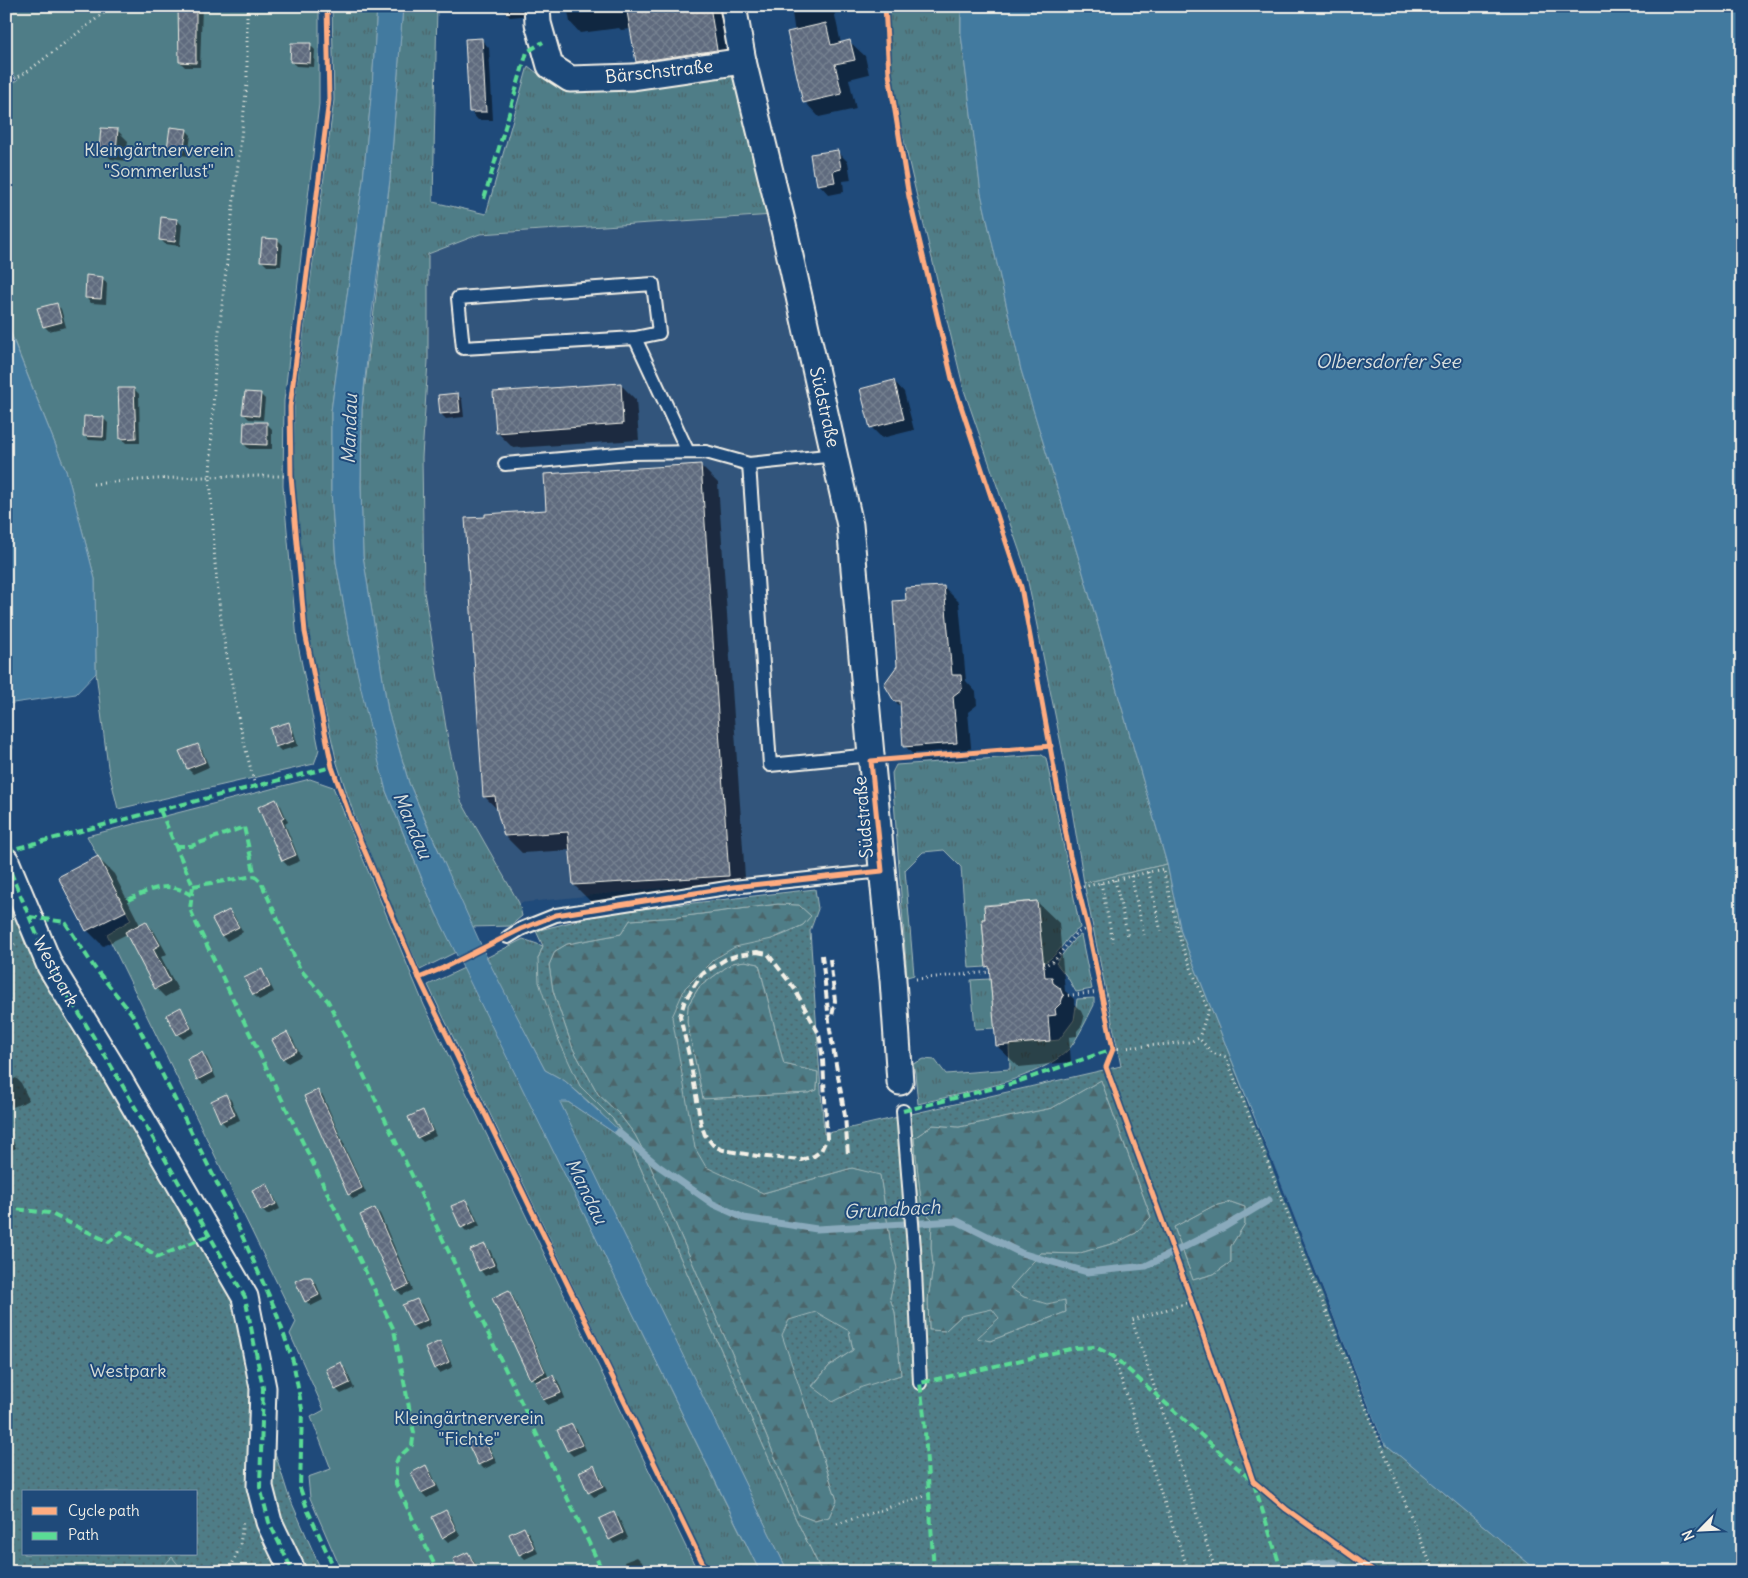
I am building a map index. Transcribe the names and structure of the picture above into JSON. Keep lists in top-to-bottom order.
{
  "streets": {
    "street": ["Bärschstraße", "Südstraße", "Westpark"]
  },
  "crossings": [
    ["Bärschstraße", "Südstraße"]
  ],
  "water": ["Olbersdorfer See", "Mandau", "Grundbach"],
  "parks": ["Kleingärtnerverein \"Sommerlust\"", "Westpark", "Kleingärtnerverein \"Fichte\""],
  "legend": ["Cycle path", "Path"],
  "north": "bottom left"
}
